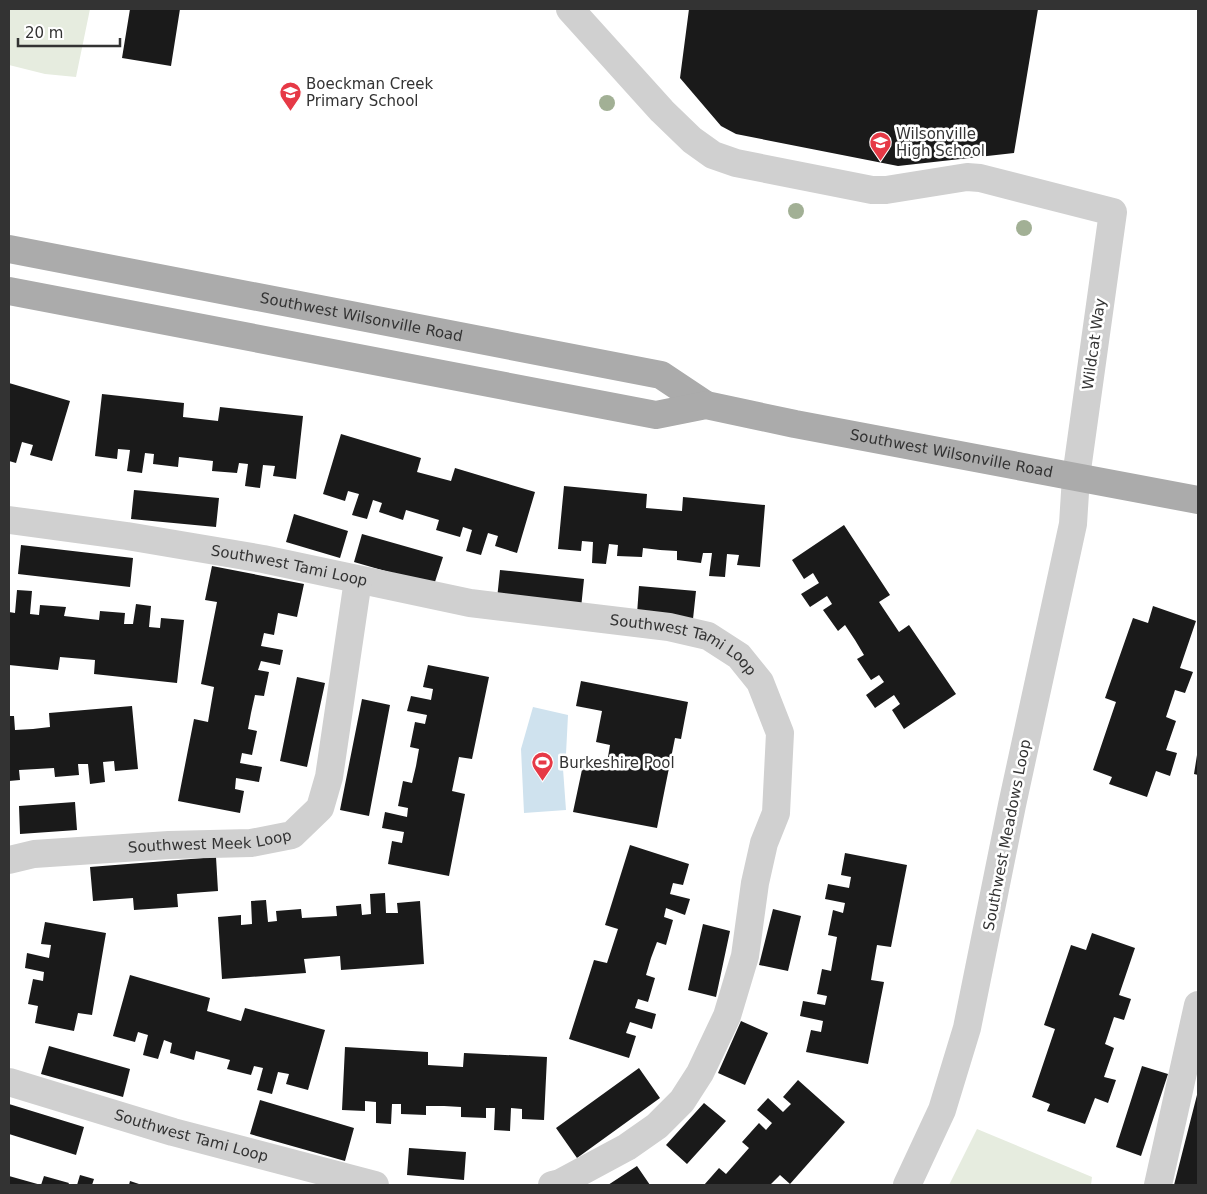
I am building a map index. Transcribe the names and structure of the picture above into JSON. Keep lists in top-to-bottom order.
{
  "streets": {
    "main road": ["Southwest Wilsonville Road"],
    "street": [
      "Wildcat Way",
      "Southwest Tami Loop",
      "Southwest Meadows Loop",
      "Southwest Meek Loop"
    ]
  },
  "crossings": [
    ["Southwest Wilsonville Road", "Wildcat Way"],
    ["Southwest Wilsonville Road", "Southwest Meadows Loop"],
    ["Wildcat Way", "Southwest Meadows Loop"],
    ["Southwest Tami Loop", "Southwest Meek Loop"]
  ],
  "places": {
    "school or university": ["Boeckman Creek Primary School", "Wilsonville High School"],
    "sports": ["Burkeshire Pool"]
  },
  "scale_bar": "20 m"
}
